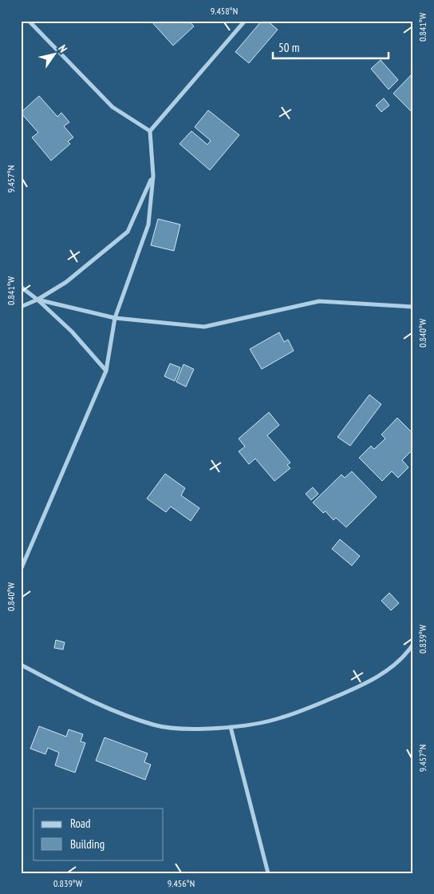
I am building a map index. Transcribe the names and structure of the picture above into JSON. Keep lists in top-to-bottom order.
{
  "legend": ["Road", "Building"],
  "scale_bar": "50 m",
  "north": "top right",
  "coordinates": [
    "9.458°N",
    "0.841°W",
    "9.457°N",
    "0.840°W",
    "0.839°W",
    "9.456°N"
  ]
}
